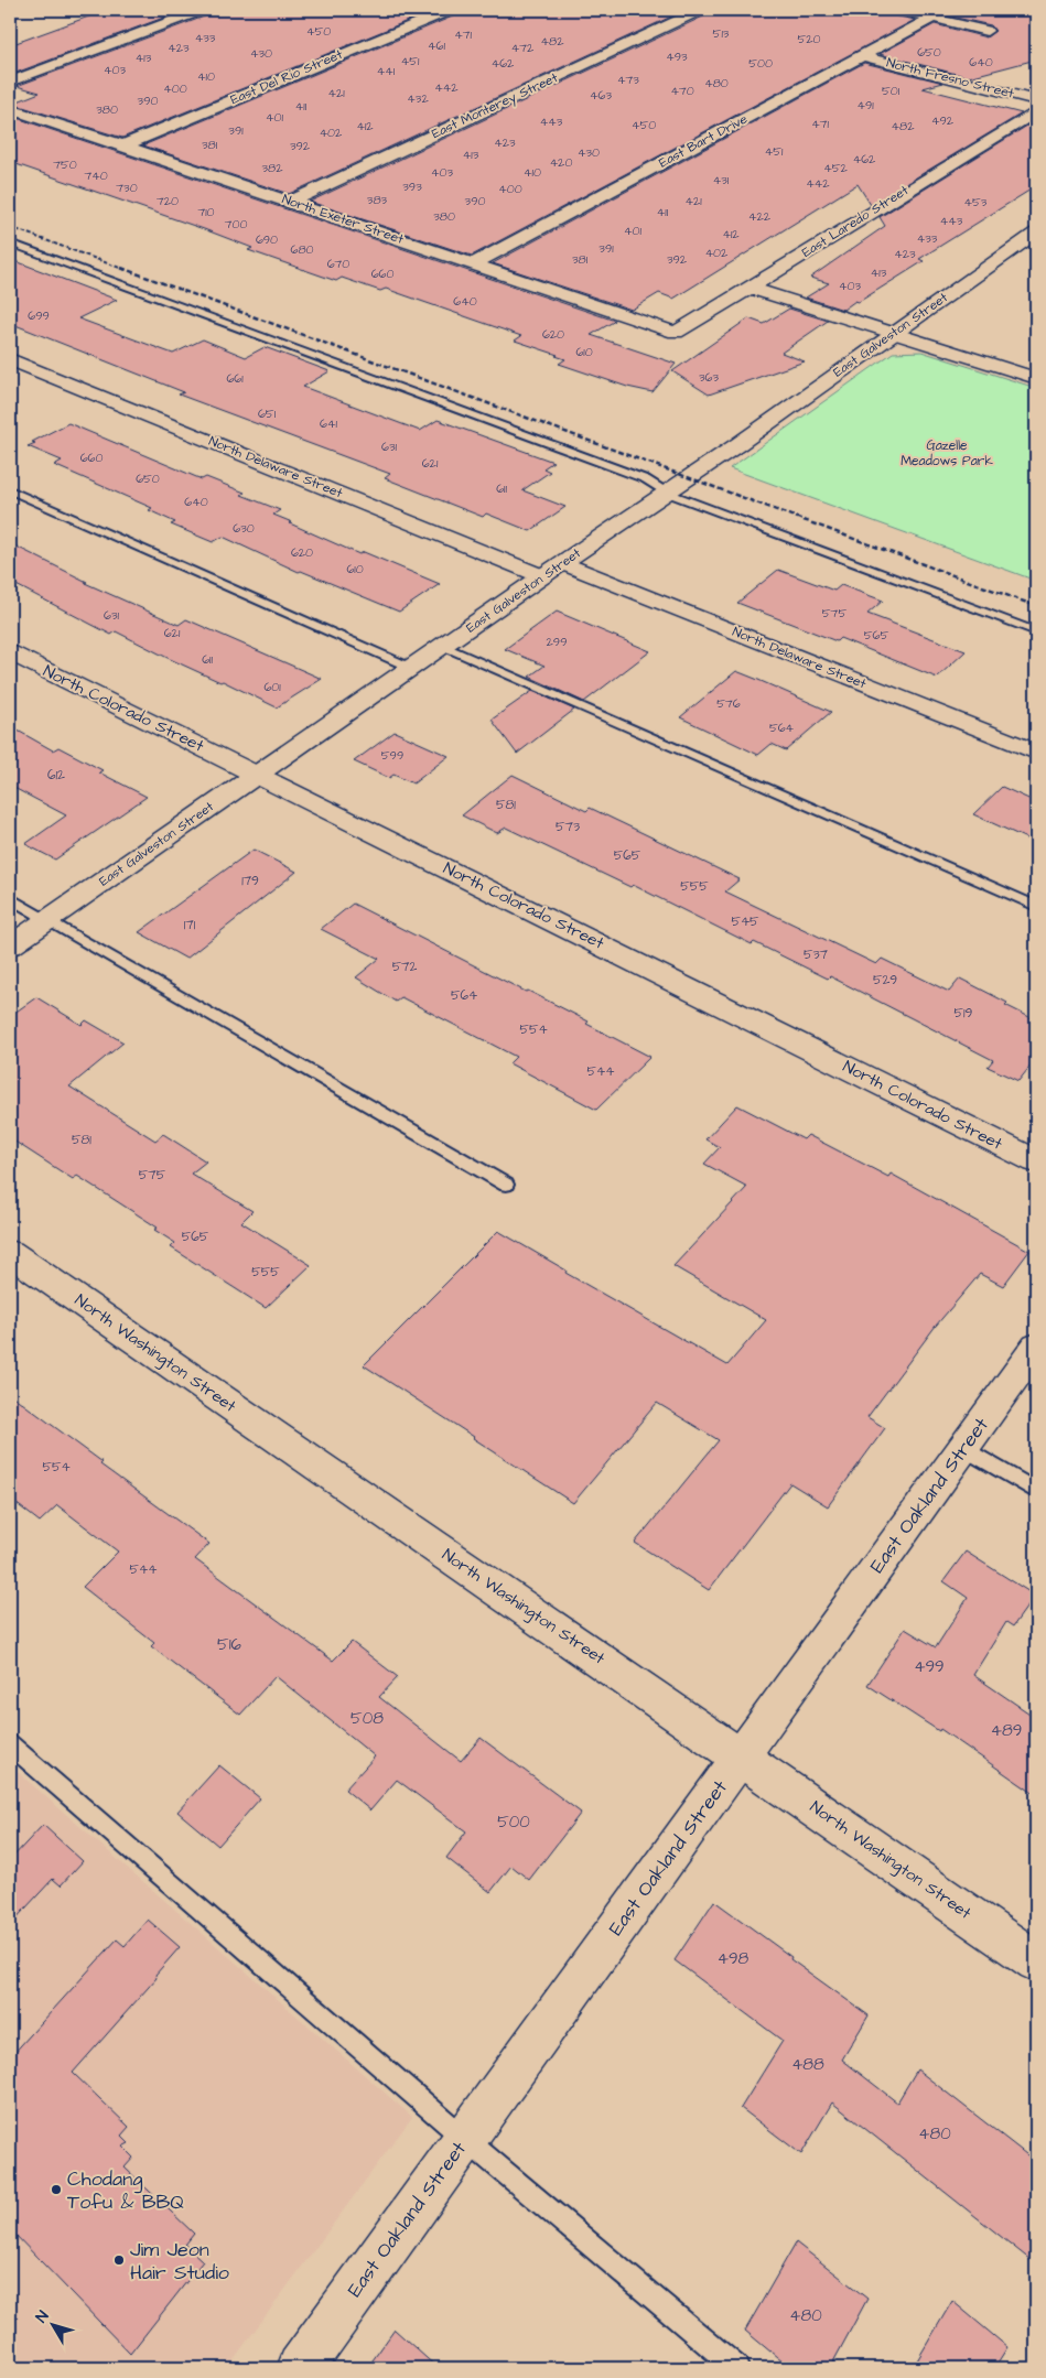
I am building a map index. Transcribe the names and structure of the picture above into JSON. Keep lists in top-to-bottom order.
{
  "streets": {
    "street": [
      "East Del Rio Street",
      "North Fresno Street",
      "East Monterey Street",
      "East Bart Drive",
      "North Exeter Street",
      "East Laredo Street",
      "East Galveston Street",
      "North Delaware Street",
      "North Colorado Street",
      "North Washington Street",
      "East Oakland Street"
    ]
  },
  "crossings": [
    ["East Del Rio Street", "North Exeter Street"],
    ["North Fresno Street", "East Bart Drive"],
    ["East Monterey Street", "North Exeter Street"],
    ["East Bart Drive", "North Exeter Street"],
    ["North Exeter Street", "East Laredo Street"],
    ["East Galveston Street", "North Delaware Street"],
    ["East Galveston Street", "North Colorado Street"],
    ["North Washington Street", "East Oakland Street"]
  ],
  "parks": ["Gazelle Meadows Park"],
  "places": ["Chodang Tofu & BBQ", "Jim Jeon Hair Studio"],
  "house_numbers": [
    "450",
    "513",
    "471",
    "433",
    "520",
    "482",
    "461",
    "423",
    "472",
    "650",
    "430",
    "493",
    "413",
    "451",
    "640",
    "462",
    "500",
    "403",
    "441",
    "410",
    "473",
    "480",
    "442",
    "400",
    "470",
    "501",
    "421",
    "463",
    "432",
    "390",
    "491",
    "411",
    "380",
    "401",
    "492",
    "443",
    "471",
    "450",
    "412",
    "482",
    "391",
    "402",
    "423",
    "381",
    "392",
    "451",
    "430",
    "413",
    "462",
    "420",
    "750",
    "382",
    "452",
    "403",
    "410",
    "740",
    "431",
    "442",
    "393",
    "730",
    "400",
    "383",
    "720",
    "390",
    "421",
    "453",
    "710",
    "411",
    "380",
    "422",
    "443",
    "700",
    "401",
    "412",
    "433",
    "690",
    "391",
    "680",
    "402",
    "423",
    "381",
    "392",
    "670",
    "413",
    "660",
    "403",
    "640",
    "699",
    "620",
    "610",
    "363",
    "661",
    "651",
    "641",
    "631",
    "660",
    "621",
    "650",
    "611",
    "640",
    "630",
    "620",
    "610",
    "575",
    "631",
    "621",
    "565",
    "299",
    "611",
    "601",
    "576",
    "564",
    "599",
    "612",
    "581",
    "573",
    "565",
    "179",
    "555",
    "545",
    "171",
    "537",
    "572",
    "529",
    "564",
    "519",
    "554",
    "544",
    "581",
    "575",
    "565",
    "555",
    "554",
    "544",
    "516",
    "499",
    "508",
    "489",
    "500",
    "498",
    "488",
    "480",
    "480"
  ],
  "north": "top left"
}
